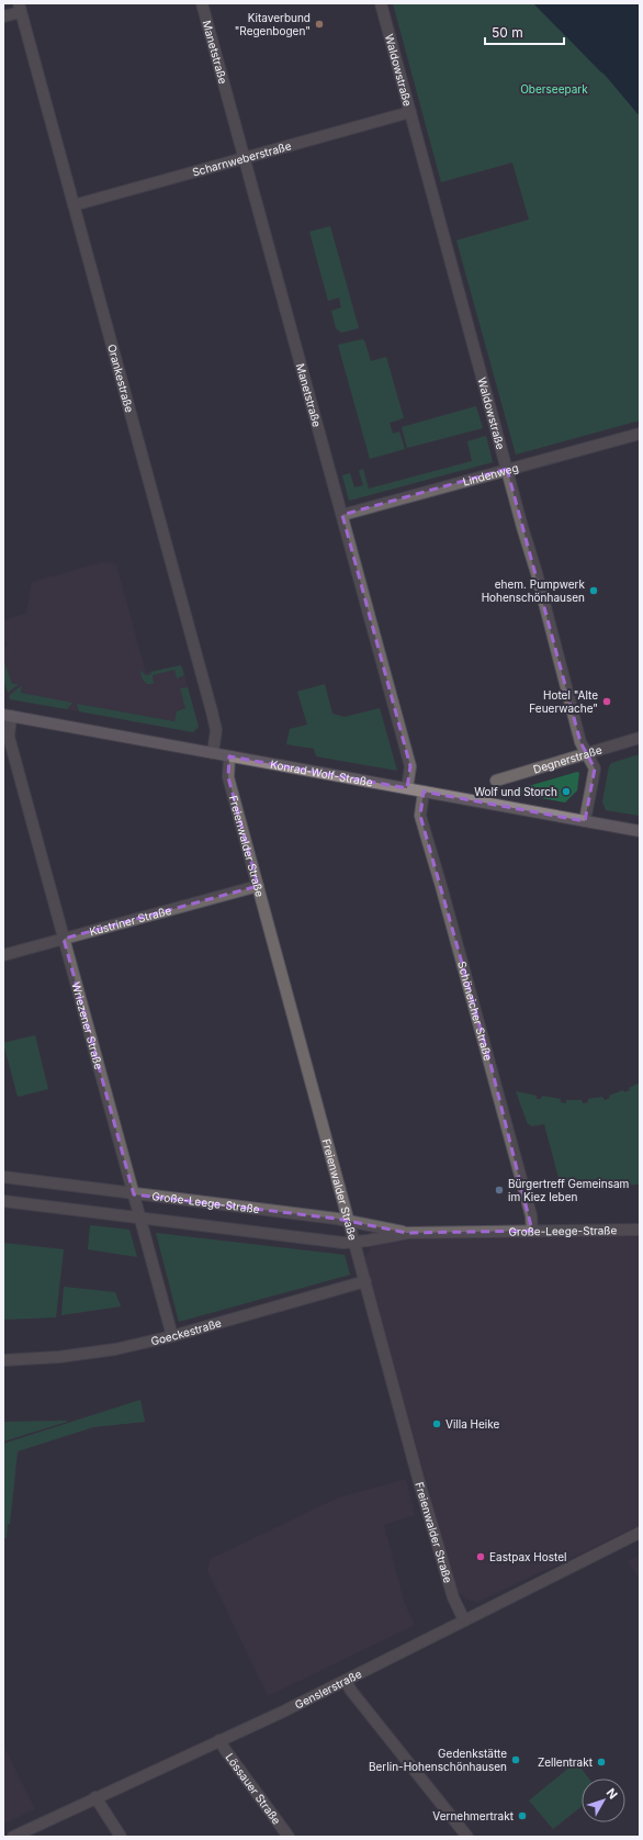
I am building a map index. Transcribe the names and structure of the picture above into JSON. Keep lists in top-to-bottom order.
{
  "streets": {
    "main road": ["Konrad-Wolf-Straße"],
    "street": [
      "Manetstraße",
      "Waldowstraße",
      "Scharnweberstraße",
      "Orankestraße",
      "Lindenweg",
      "Degnerstraße",
      "Freienwalder Straße",
      "Küstriner Straße",
      "Schöneicher Straße",
      "Wriezener Straße",
      "Große-Leege-Straße",
      "Goeckestraße",
      "Genslerstraße",
      "Lössauer Straße"
    ]
  },
  "crossings": [
    ["Manetstraße", "Scharnweberstraße"],
    ["Manetstraße", "Lindenweg"],
    ["Manetstraße", "Konrad-Wolf-Straße"],
    ["Waldowstraße", "Scharnweberstraße"],
    ["Waldowstraße", "Lindenweg"],
    ["Waldowstraße", "Degnerstraße"],
    ["Waldowstraße", "Konrad-Wolf-Straße"],
    ["Scharnweberstraße", "Orankestraße"],
    ["Orankestraße", "Konrad-Wolf-Straße"],
    ["Konrad-Wolf-Straße", "Freienwalder Straße"],
    ["Konrad-Wolf-Straße", "Schöneicher Straße"],
    ["Konrad-Wolf-Straße", "Wriezener Straße"],
    ["Freienwalder Straße", "Küstriner Straße"],
    ["Freienwalder Straße", "Große-Leege-Straße"],
    ["Freienwalder Straße", "Goeckestraße"],
    ["Freienwalder Straße", "Genslerstraße"],
    ["Küstriner Straße", "Wriezener Straße"],
    ["Schöneicher Straße", "Große-Leege-Straße"],
    ["Wriezener Straße", "Große-Leege-Straße"],
    ["Wriezener Straße", "Goeckestraße"],
    ["Genslerstraße", "Lössauer Straße"]
  ],
  "parks": ["Oberseepark"],
  "places": [
    "Kitaverbund \"Regenbogen\"",
    "ehem. Pumpwerk Hohenschönhausen",
    "Hotel \"Alte Feuerwache\"",
    "Wolf und Storch",
    "Bürgertreff Gemeinsam im Kiez leben",
    "Villa Heike",
    "Eastpax Hostel",
    "Gedenkstätte Berlin-Hohenschönhausen",
    "Zellentrakt",
    "Vernehmertrakt"
  ],
  "scale_bar": "50 m",
  "north": "top right"
}
